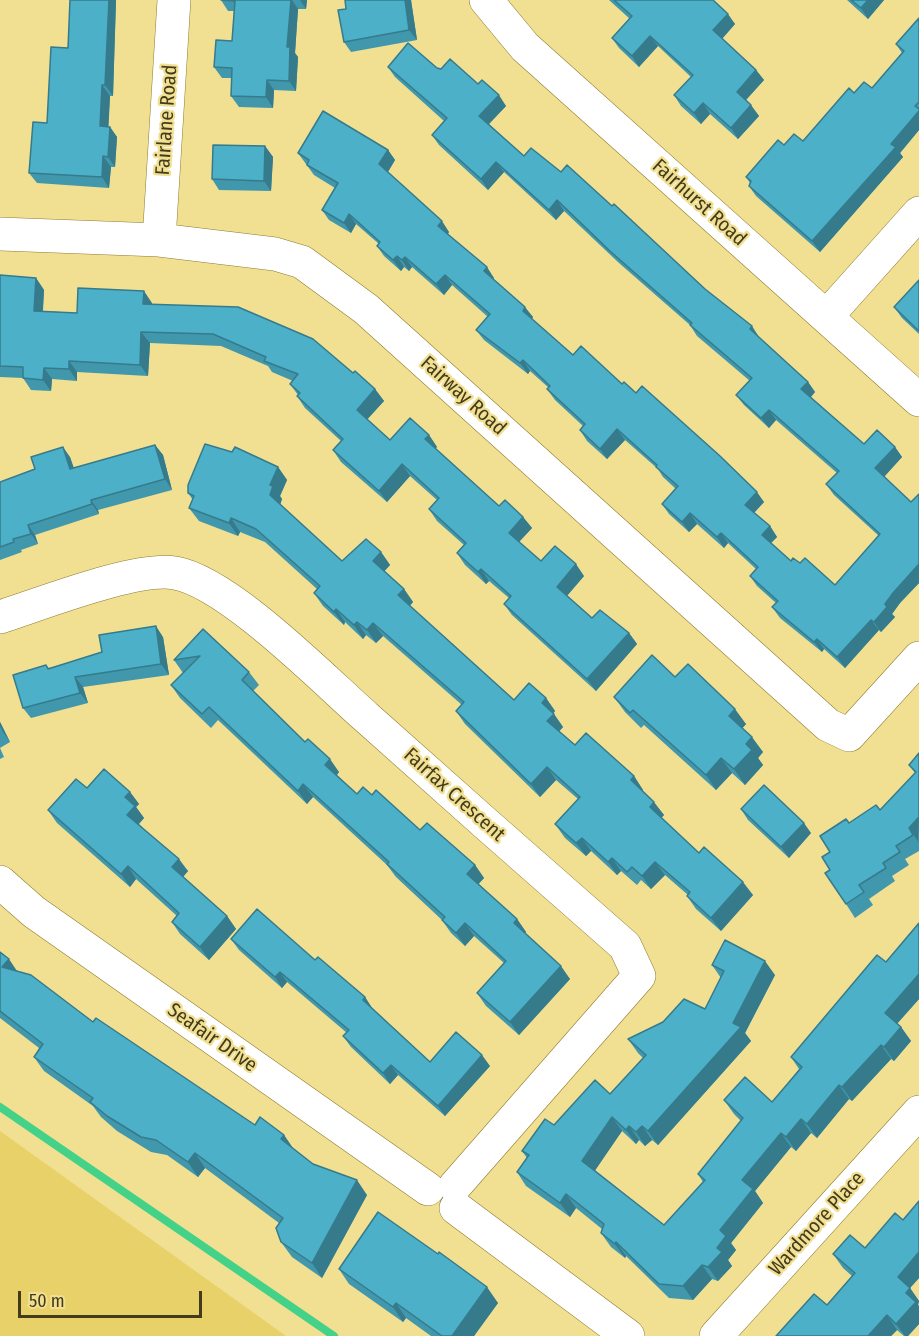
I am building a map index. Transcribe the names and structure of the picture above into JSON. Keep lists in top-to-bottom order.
{
  "streets": {
    "street": [
      "Fairlane Road",
      "Fairhurst Road",
      "Fairway Road",
      "Fairfax Crescent",
      "Seafair Drive",
      "Wardmore Place"
    ]
  },
  "crossings": [
    ["Fairlane Road", "Fairway Road"],
    ["Fairfax Crescent", "Seafair Drive"]
  ],
  "scale_bar": "50 m"
}
